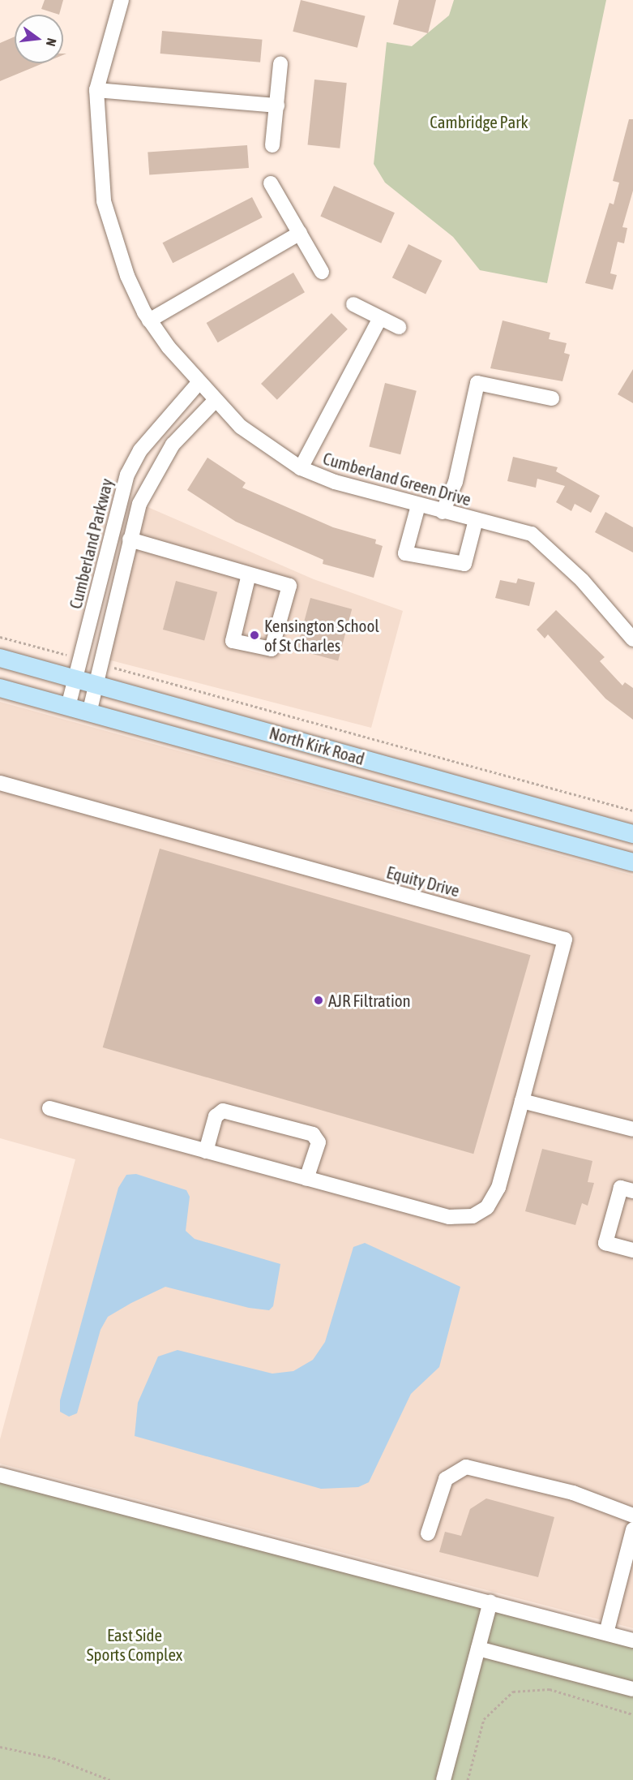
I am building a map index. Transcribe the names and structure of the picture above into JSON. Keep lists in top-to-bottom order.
{
  "streets": {
    "main road": ["North Kirk Road"],
    "street": ["Cumberland Green Drive", "Cumberland Parkway", "Equity Drive"]
  },
  "crossings": [
    ["Cumberland Green Drive", "Cumberland Parkway"],
    ["Cumberland Parkway", "North Kirk Road"]
  ],
  "parks": ["Cambridge Park", "East Side Sports Complex"],
  "places": ["Kensington School of St Charles", "AJR Filtration"],
  "north": "right"
}
